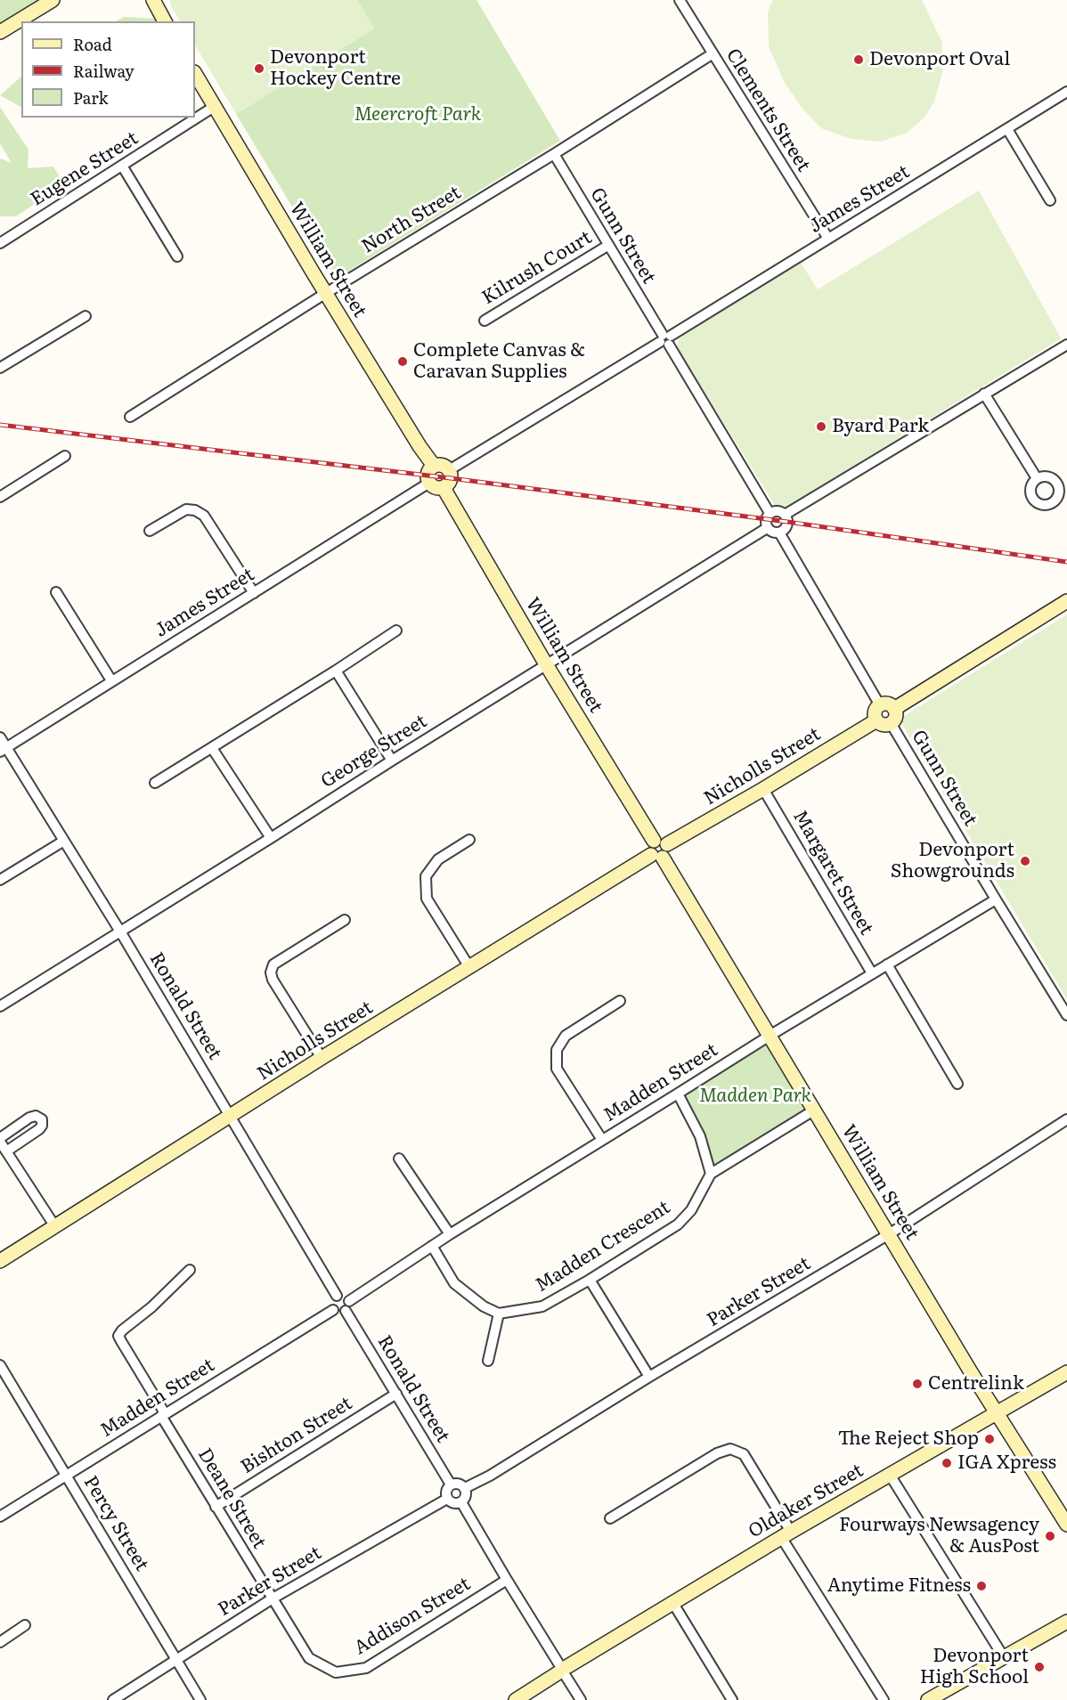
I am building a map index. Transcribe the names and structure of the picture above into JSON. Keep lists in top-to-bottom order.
{
  "streets": {
    "street": [
      "Clements Street",
      "Eugene Street",
      "James Street",
      "North Street",
      "Gunn Street",
      "William Street",
      "Kilrush Court",
      "George Street",
      "Nicholls Street",
      "Margaret Street",
      "Ronald Street",
      "Madden Street",
      "Madden Crescent",
      "Parker Street",
      "Bishton Street",
      "Deane Street",
      "Oldaker Street",
      "Percy Street",
      "Addison Street"
    ]
  },
  "crossings": [
    ["Clements Street", "James Street"],
    ["Clements Street", "North Street"],
    ["Eugene Street", "William Street"],
    ["James Street", "Gunn Street"],
    ["James Street", "William Street"],
    ["James Street", "Ronald Street"],
    ["North Street", "Gunn Street"],
    ["North Street", "William Street"],
    ["Gunn Street", "Kilrush Court"],
    ["Gunn Street", "George Street"],
    ["Gunn Street", "Nicholls Street"],
    ["Gunn Street", "Madden Street"],
    ["William Street", "George Street"],
    ["William Street", "Nicholls Street"],
    ["William Street", "Madden Street"],
    ["William Street", "Parker Street"],
    ["William Street", "Oldaker Street"],
    ["George Street", "Ronald Street"],
    ["Nicholls Street", "Margaret Street"],
    ["Nicholls Street", "Ronald Street"],
    ["Margaret Street", "Madden Street"],
    ["Ronald Street", "Madden Street"],
    ["Ronald Street", "Parker Street"],
    ["Ronald Street", "Bishton Street"],
    ["Madden Street", "Deane Street"],
    ["Madden Street", "Percy Street"],
    ["Parker Street", "Deane Street"],
    ["Parker Street", "Percy Street"],
    ["Parker Street", "Addison Street"],
    ["Bishton Street", "Deane Street"],
    ["Deane Street", "Addison Street"]
  ],
  "parks": ["Meercroft Park", "Madden Park"],
  "places": [
    "Devonport Oval",
    "Devonport Hockey Centre",
    "Complete Canvas & Caravan Supplies",
    "Byard Park",
    "Devonport Showgrounds",
    "Centrelink",
    "The Reject Shop",
    "IGA Xpress",
    "Fourways Newsagency & AusPost",
    "Anytime Fitness",
    "Devonport High School"
  ],
  "legend": ["Road", "Railway", "Park"]
}
